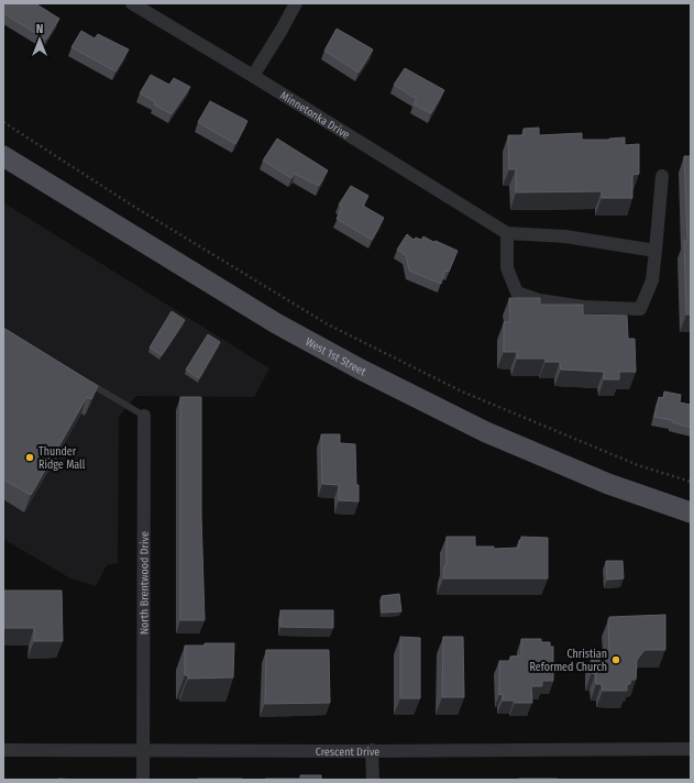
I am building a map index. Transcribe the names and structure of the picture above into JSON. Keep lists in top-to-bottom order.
{
  "streets": {
    "main road": ["West 1st Street"],
    "street": ["Minnetonka Drive", "North Brentwood Drive", "Crescent Drive"]
  },
  "crossings": [
    ["North Brentwood Drive", "Crescent Drive"]
  ],
  "places": ["Thunder Ridge Mall", "Christian Reformed Church"],
  "north": "top"
}
